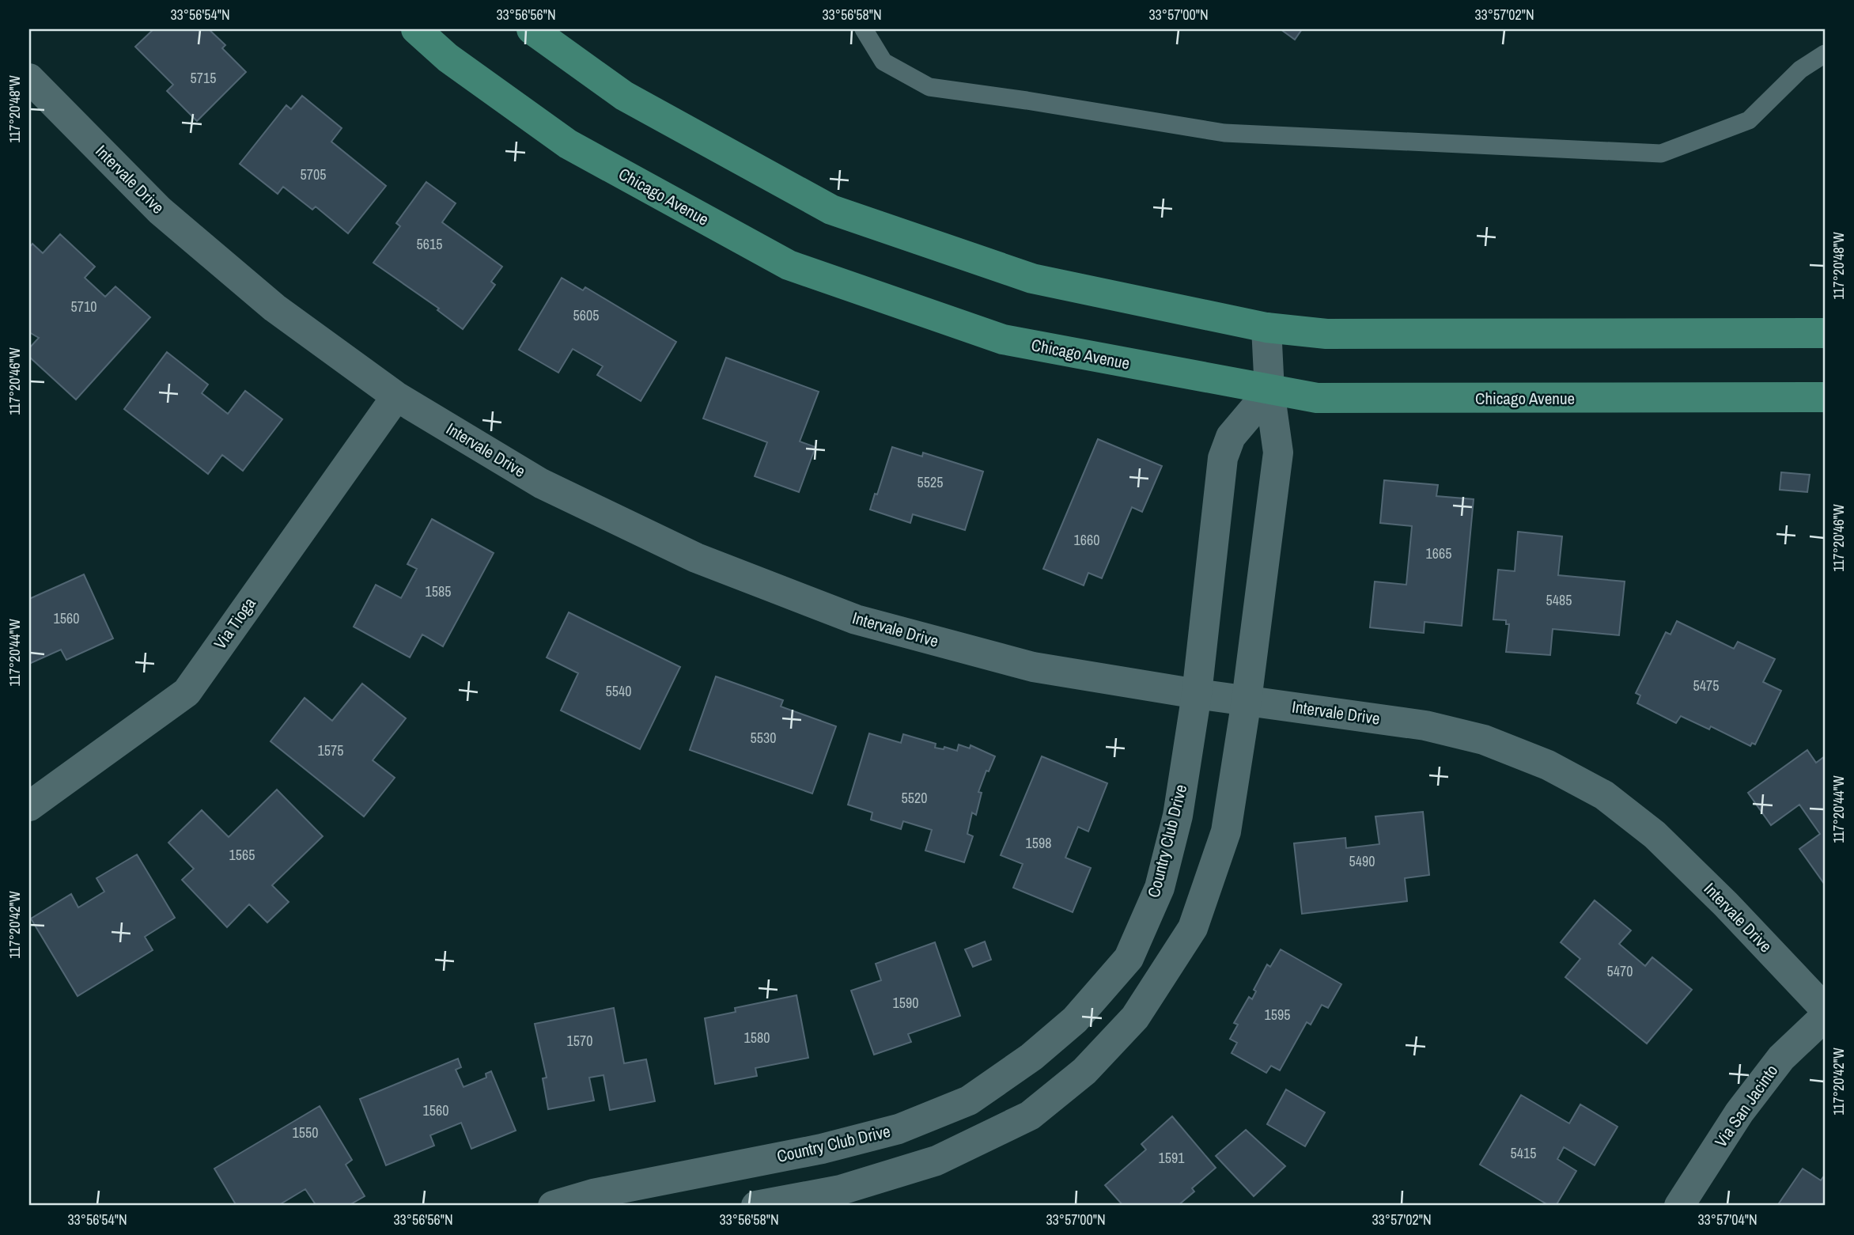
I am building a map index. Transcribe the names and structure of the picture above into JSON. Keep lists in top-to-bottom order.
{
  "streets": {
    "main road": ["Chicago Avenue"],
    "street": [
      "Intervale Drive",
      "Via Tioga",
      "Country Club Drive",
      "Via San Jacinto"
    ]
  },
  "crossings": [
    ["Intervale Drive", "Via Tioga"],
    ["Intervale Drive", "Country Club Drive"],
    ["Chicago Avenue", "Country Club Drive"]
  ],
  "house_numbers": [
    "5715",
    "5705",
    "5615",
    "5710",
    "5605",
    "5525",
    "1660",
    "1665",
    "1585",
    "5485",
    "1560",
    "5475",
    "5540",
    "5530",
    "1575",
    "5520",
    "1598",
    "1565",
    "5490",
    "5470",
    "1590",
    "1595",
    "1580",
    "1570",
    "1560",
    "1550",
    "5415",
    "1591"
  ],
  "coordinates": [
    "33°56'54\"N",
    "33°56'56\"N",
    "33°56'58\"N",
    "33°57'00\"N",
    "33°57'02\"N",
    "117°20'48\"W",
    "117°20'46\"W",
    "117°20'44\"W",
    "117°20'42\"W",
    "33°57'04\"N"
  ]
}
